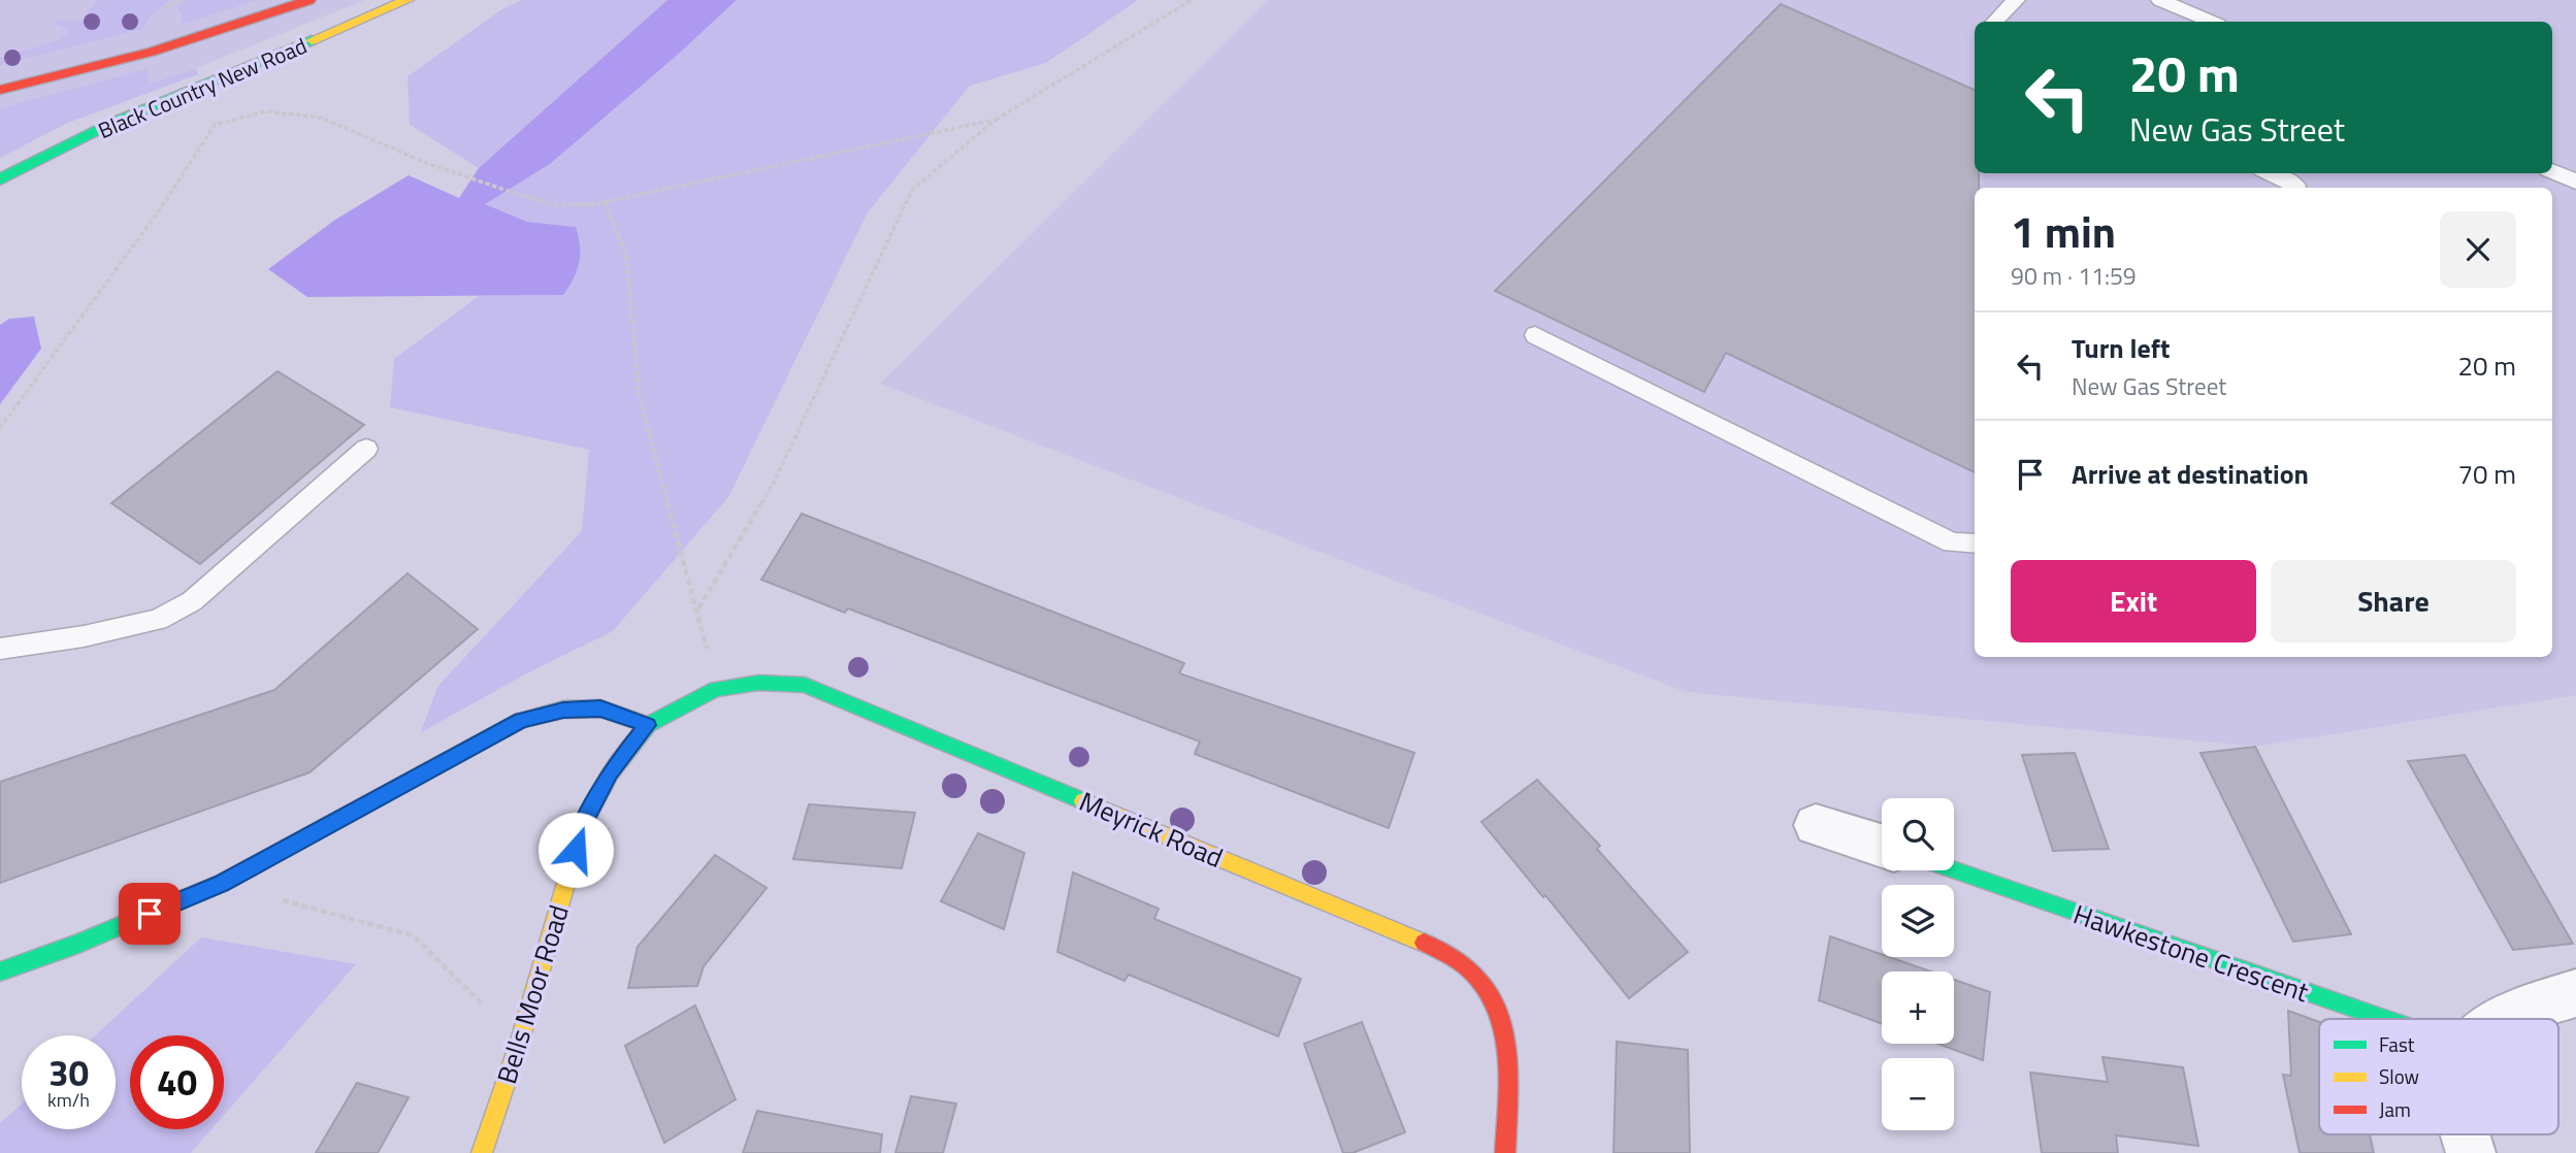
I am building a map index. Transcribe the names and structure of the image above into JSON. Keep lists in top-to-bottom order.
{
  "streets": {
    "main road": [
      "Black Country New Road",
      "Meyrick Road",
      "Hawkestone Crescent",
      "Bells Moor Road"
    ]
  },
  "crossings": [
    ["Meyrick Road", "Bells Moor Road"]
  ],
  "legend": ["Fast", "Slow", "Jam"],
  "page": {
    "turn": ["20 m", "New Gas Street"],
    "heading": ["1 min", "90 m · 11:59"],
    "list": [
      {
        "name": "Turn left",
        "note": "New Gas Street",
        "value": "20 m"
      },
      {
        "name": "Arrive at destination",
        "value": "70 m"
      }
    ],
    "buttons": ["Exit", "Share"],
    "map_buttons": ["+", "−"],
    "speed": "30 km/h",
    "limit": "40"
  }
}
